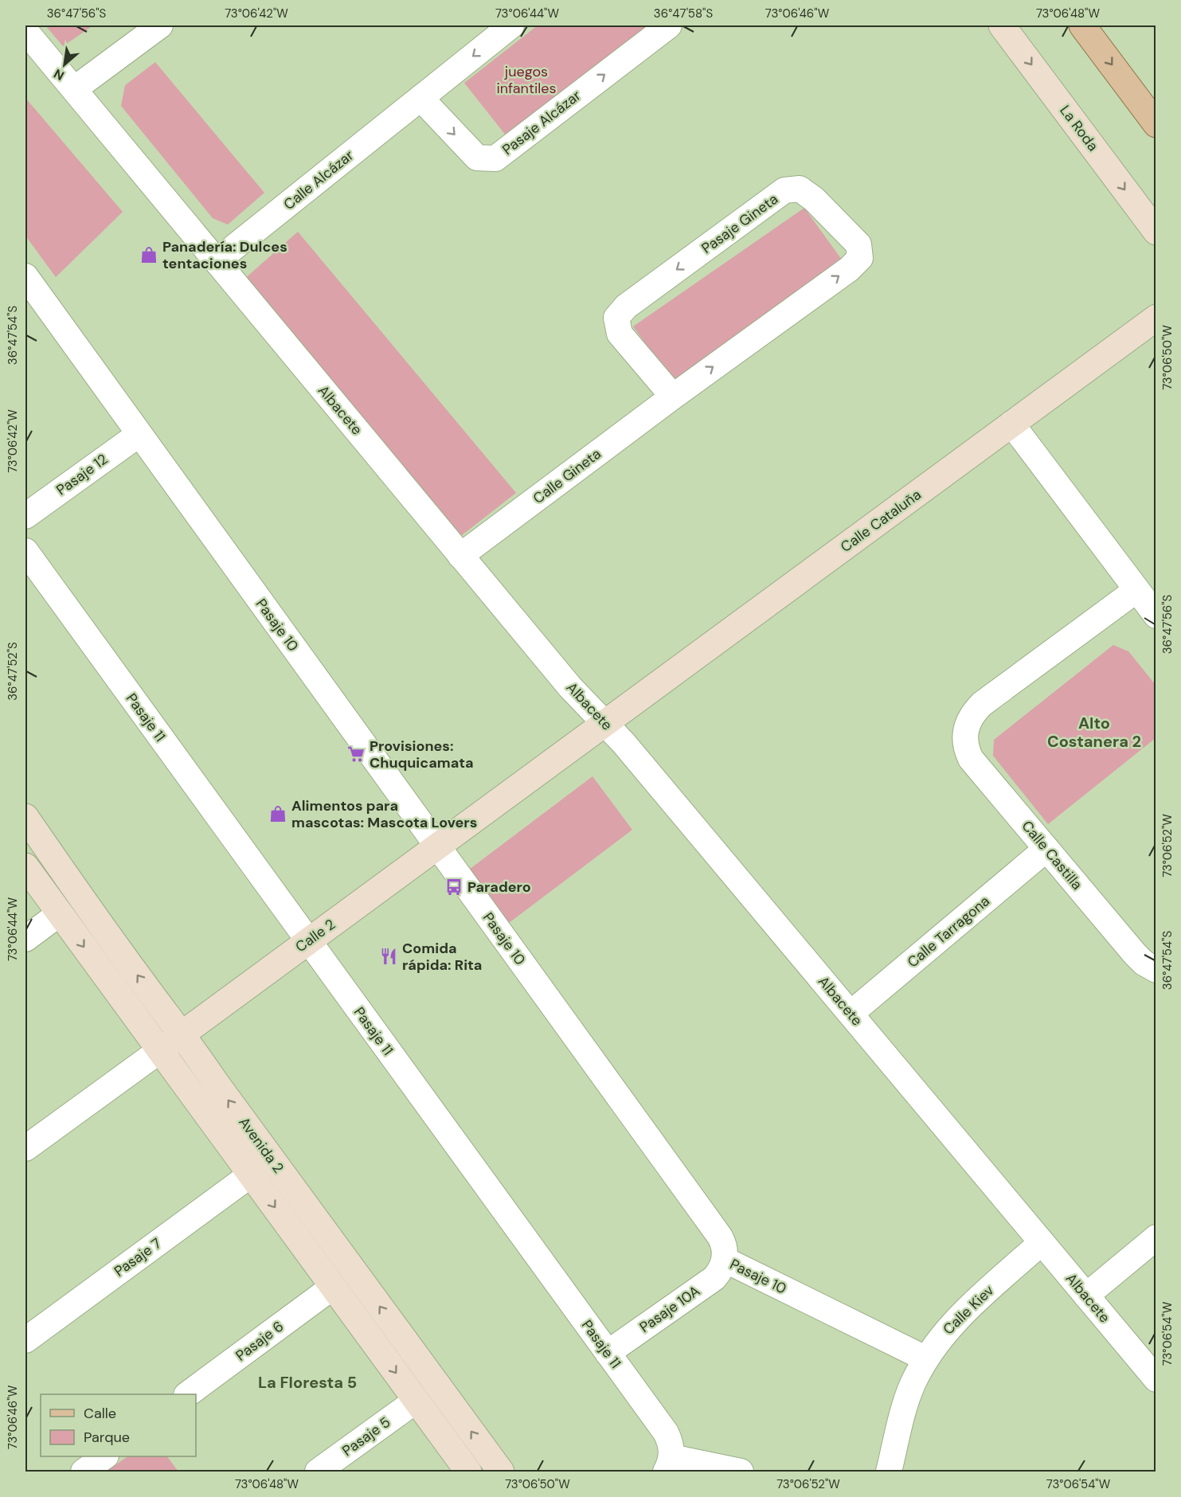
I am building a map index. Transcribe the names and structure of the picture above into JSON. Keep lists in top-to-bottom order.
{
  "streets": {
    "street": [
      "Pasaje Alcázar",
      "La Roda",
      "Calle Alcázar",
      "Pasaje Gineta",
      "Albacete",
      "Pasaje 12",
      "Calle Gineta",
      "Calle Cataluña",
      "Pasaje 10",
      "Pasaje 11",
      "Calle Castilla",
      "Calle Tarragona",
      "Calle 2",
      "Avenida 2",
      "Pasaje 7",
      "Pasaje 10A",
      "Calle Kiev",
      "Pasaje 6",
      "Pasaje 5"
    ]
  },
  "crossings": [
    ["Pasaje Alcázar", "Calle Alcázar"],
    ["Calle Alcázar", "Albacete"],
    ["Pasaje Gineta", "Calle Gineta"],
    ["Albacete", "Calle Gineta"],
    ["Albacete", "Calle Cataluña"],
    ["Albacete", "Calle Tarragona"],
    ["Albacete", "Calle 2"],
    ["Albacete", "Calle Kiev"],
    ["Pasaje 12", "Pasaje 10"],
    ["Calle Cataluña", "Calle 2"],
    ["Pasaje 10", "Calle 2"],
    ["Pasaje 10", "Pasaje 10A"],
    ["Pasaje 10", "Calle Kiev"],
    ["Pasaje 11", "Calle 2"],
    ["Pasaje 11", "Pasaje 10A"],
    ["Calle Castilla", "Calle Tarragona"],
    ["Calle 2", "Avenida 2"],
    ["Avenida 2", "Pasaje 7"],
    ["Avenida 2", "Pasaje 6"],
    ["Avenida 2", "Pasaje 5"]
  ],
  "one_way": ["La Roda"],
  "districts": ["Alto Costanera 2", "La Floresta 5"],
  "parks": ["juegos infantiles"],
  "places": {
    "shop": ["Panadería: Dulces tentaciones", "Alimentos para mascotas: Mascota Lovers"],
    "supermarket": ["Provisiones: Chuquicamata"],
    "bus stop": ["Paradero"],
    "restaurant": ["Comida rápida: Rita"]
  },
  "legend": ["Calle", "Parque"],
  "north": "bottom left",
  "coordinates": [
    "36°47'56\"S",
    "73°06'42\"W",
    "73°06'44\"W",
    "36°47'58\"S",
    "73°06'46\"W",
    "73°06'48\"W",
    "36°47'54\"S",
    "73°06'50\"W",
    "36°47'52\"S",
    "73°06'52\"W",
    "73°06'54\"W"
  ]
}
